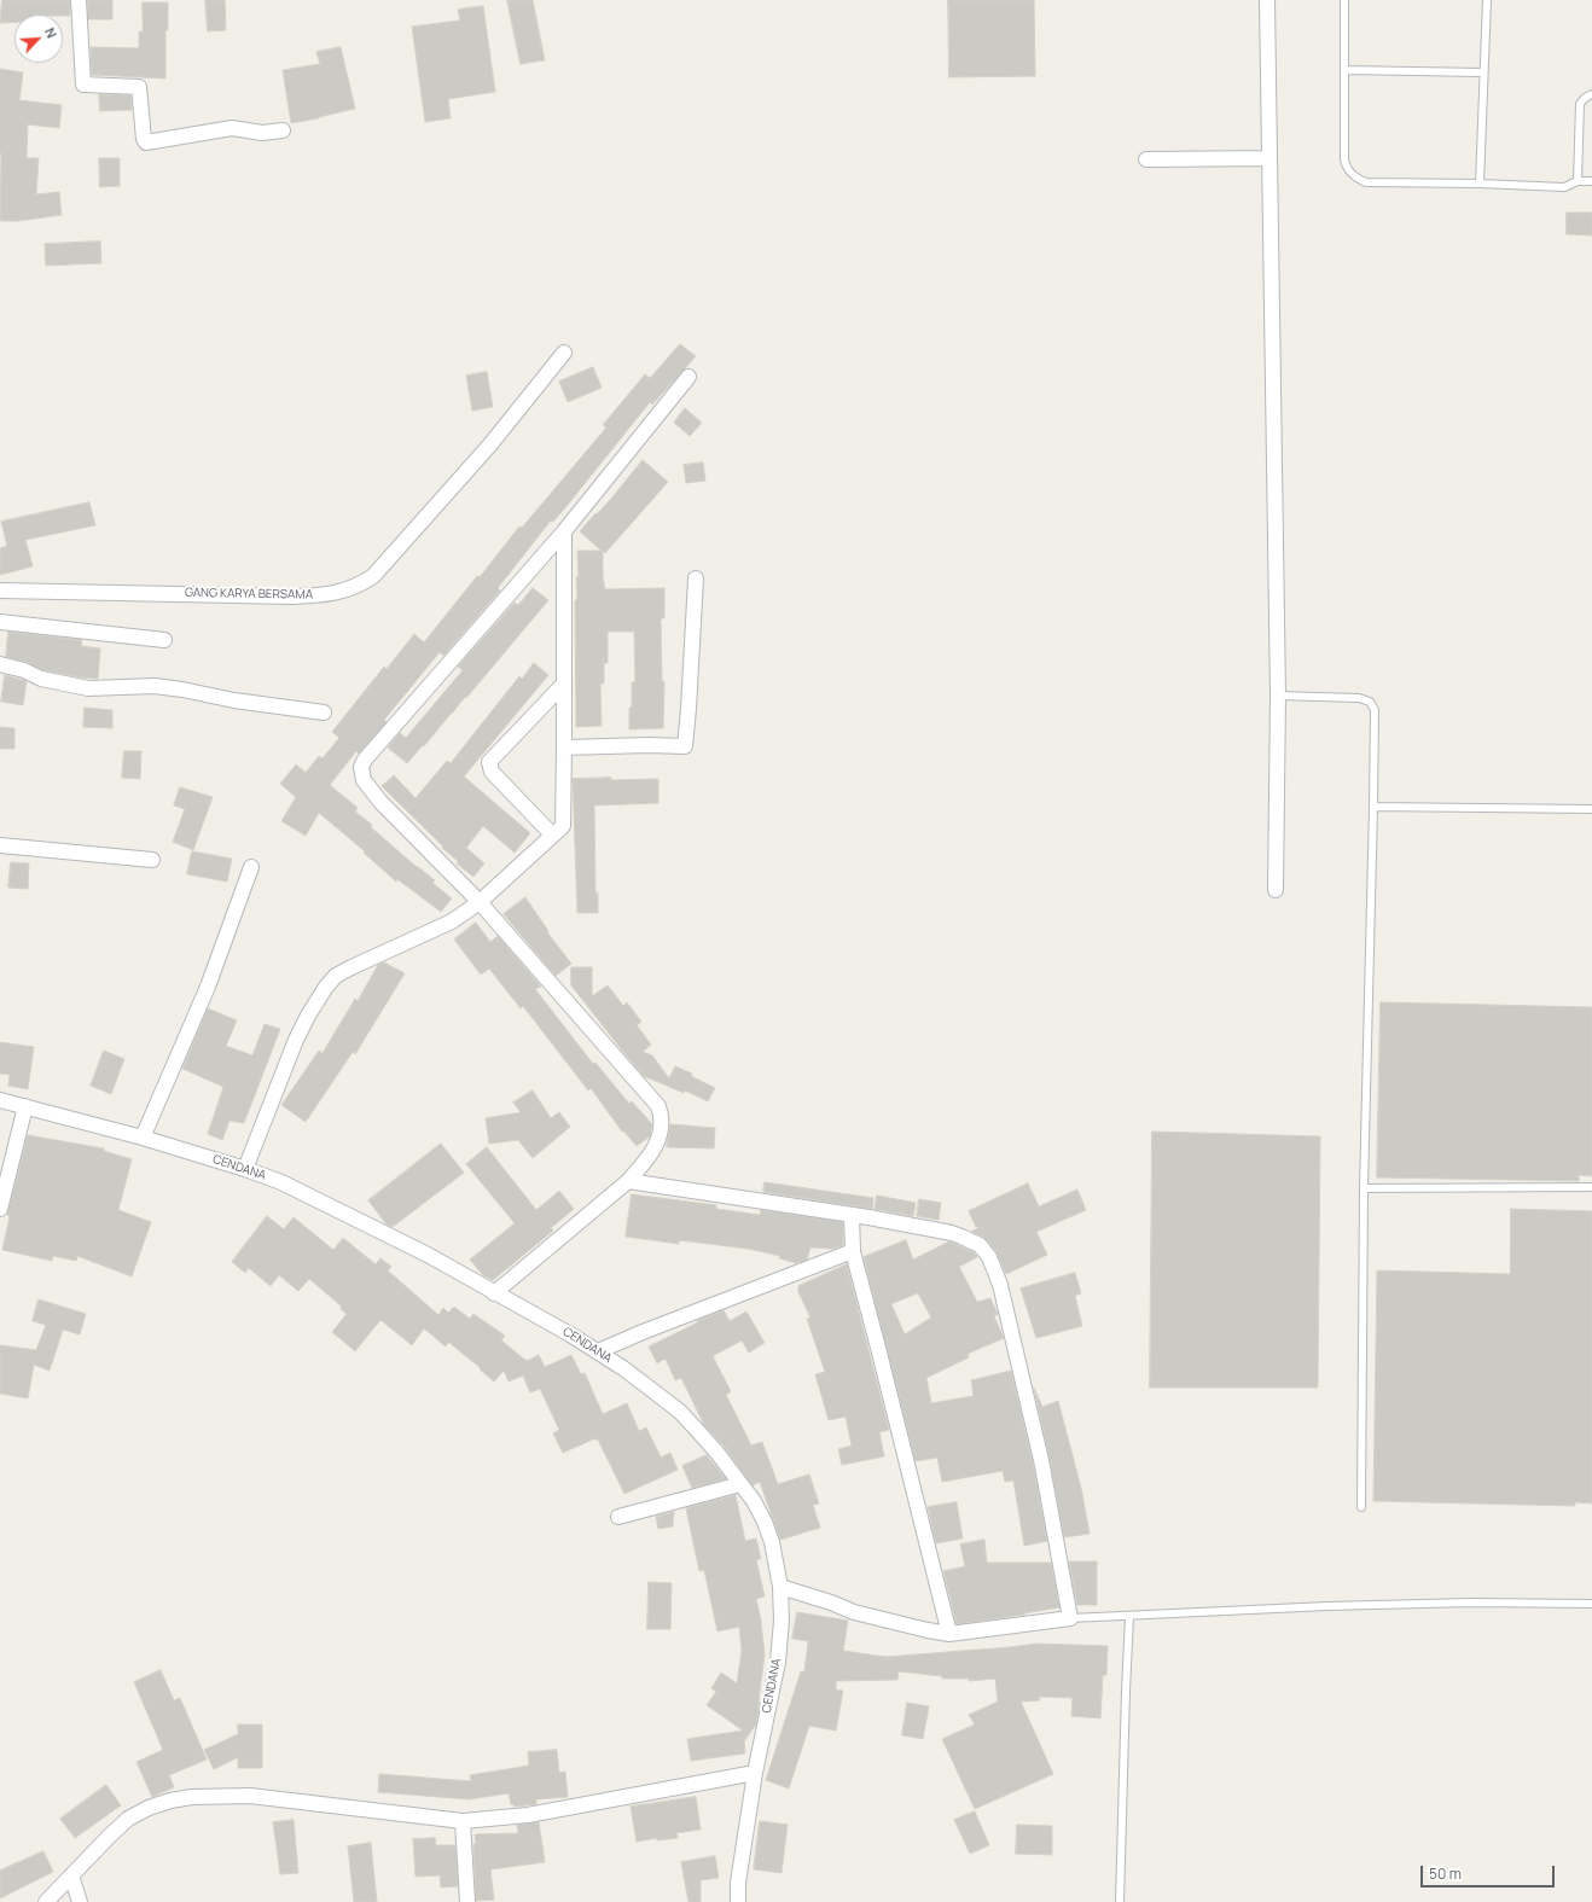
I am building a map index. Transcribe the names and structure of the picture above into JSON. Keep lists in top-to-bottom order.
{
  "streets": {
    "street": ["GANG KARYA BERSAMA", "CENDANA"]
  },
  "scale_bar": "50 m",
  "north": "top right"
}
